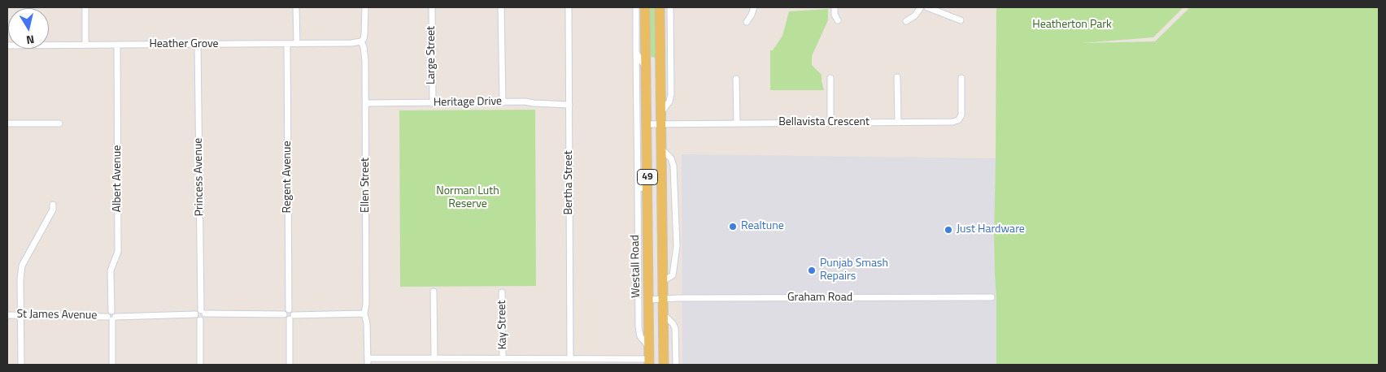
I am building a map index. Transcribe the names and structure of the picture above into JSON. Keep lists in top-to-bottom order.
{
  "streets": {
    "main road": ["49", "Westall Road"],
    "street": [
      "Heather Grove",
      "Large Street",
      "Heritage Drive",
      "Bellavista Crescent",
      "Princess Avenue",
      "Regent Avenue",
      "Albert Avenue",
      "Bertha Street",
      "Ellen Street",
      "Graham Road",
      "St James Avenue",
      "Kay Street"
    ]
  },
  "crossings": [
    ["Heather Grove", "Princess Avenue"],
    ["Heather Grove", "Regent Avenue"],
    ["Heather Grove", "Albert Avenue"],
    ["Heather Grove", "Ellen Street"],
    ["Large Street", "Heritage Drive"],
    ["Heritage Drive", "Bertha Street"],
    ["Heritage Drive", "Ellen Street"],
    ["Bellavista Crescent", "49"],
    ["Bellavista Crescent", "Westall Road"],
    ["Princess Avenue", "St James Avenue"],
    ["49", "Graham Road"],
    ["Albert Avenue", "St James Avenue"],
    ["Westall Road", "Graham Road"]
  ],
  "parks": ["Heatherton Park", "Norman Luth Reserve"],
  "places": ["Realtune", "Just Hardware", "Punjab Smash Repairs"],
  "north": "bottom"
}
